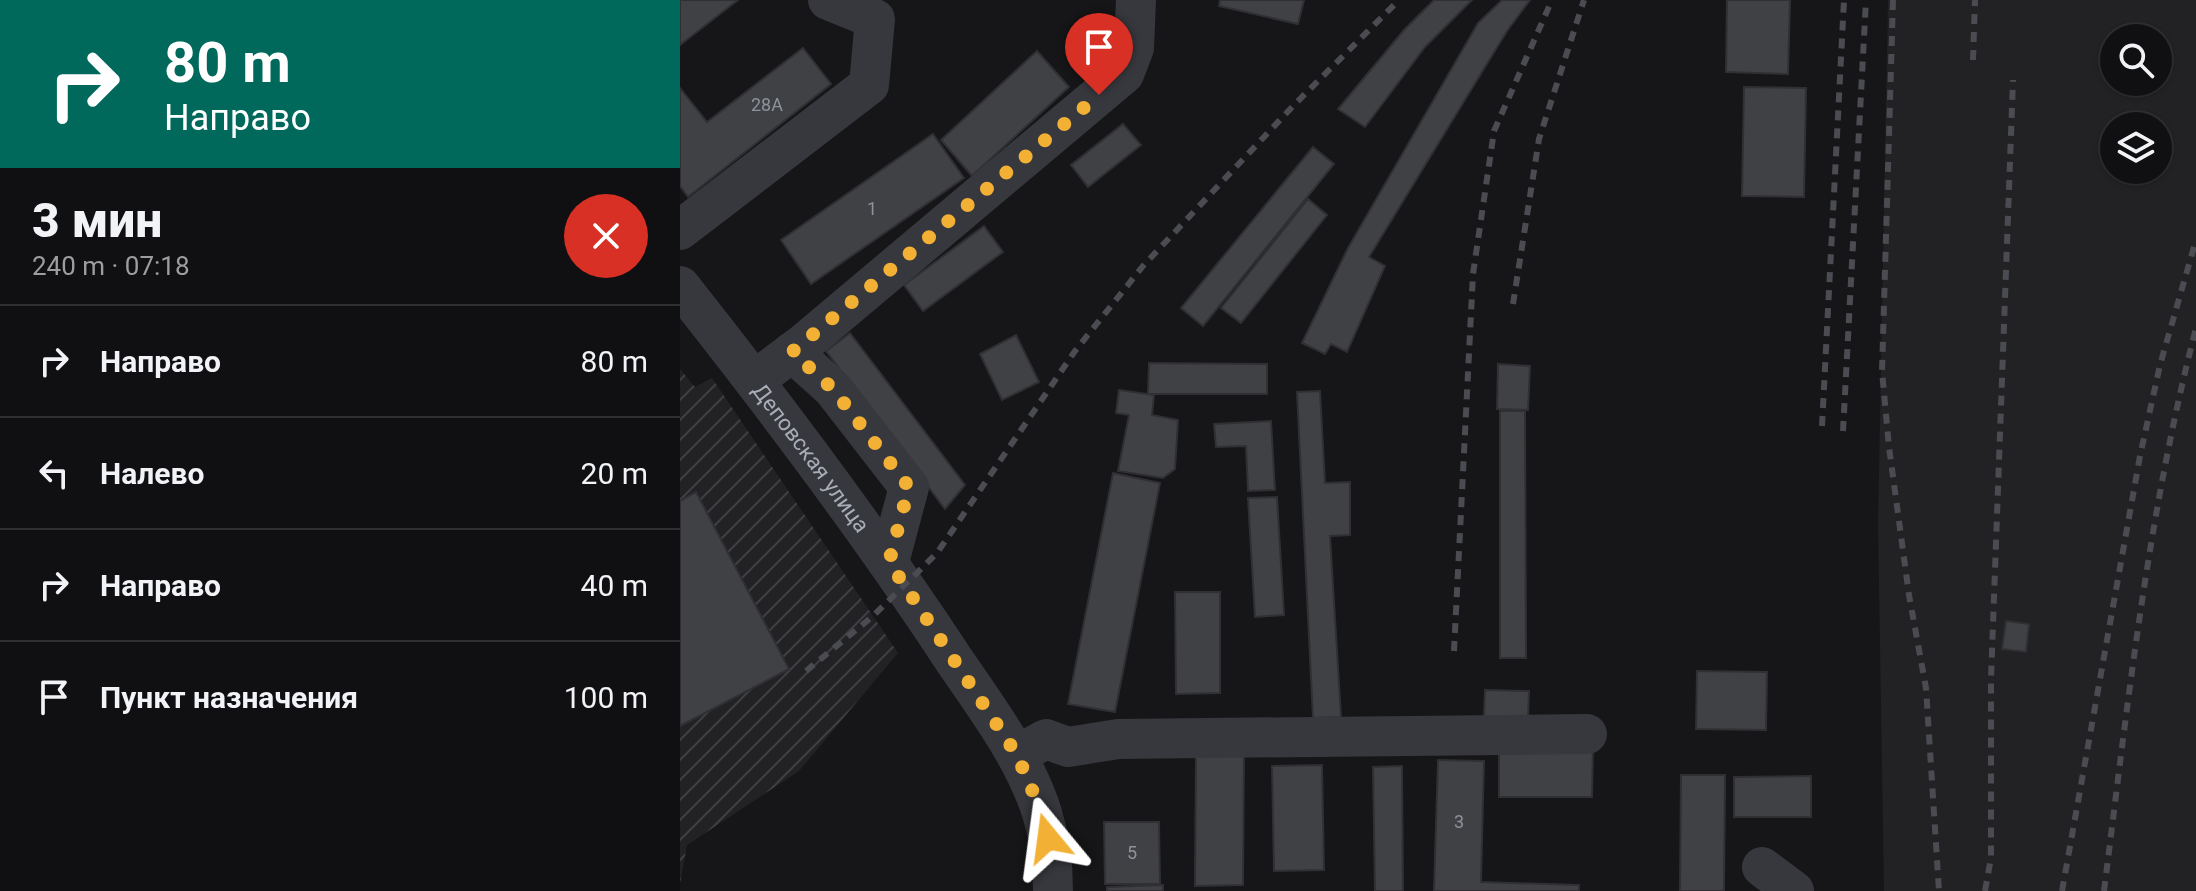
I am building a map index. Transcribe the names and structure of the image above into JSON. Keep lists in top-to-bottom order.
{
  "streets": {
    "street": ["Деповская улица"]
  },
  "house_numbers": [
    "28А",
    "1",
    "3",
    "5"
  ],
  "page": {
    "turn": ["80 m", "Направо"],
    "heading": ["3 мин", "240 m · 07:18"],
    "list": [
      {
        "name": "Направо",
        "value": "80 m"
      },
      {
        "name": "Налево",
        "value": "20 m"
      },
      {
        "name": "Направо",
        "value": "40 m"
      },
      {
        "name": "Пункт назначения",
        "value": "100 m"
      }
    ]
  }
}
